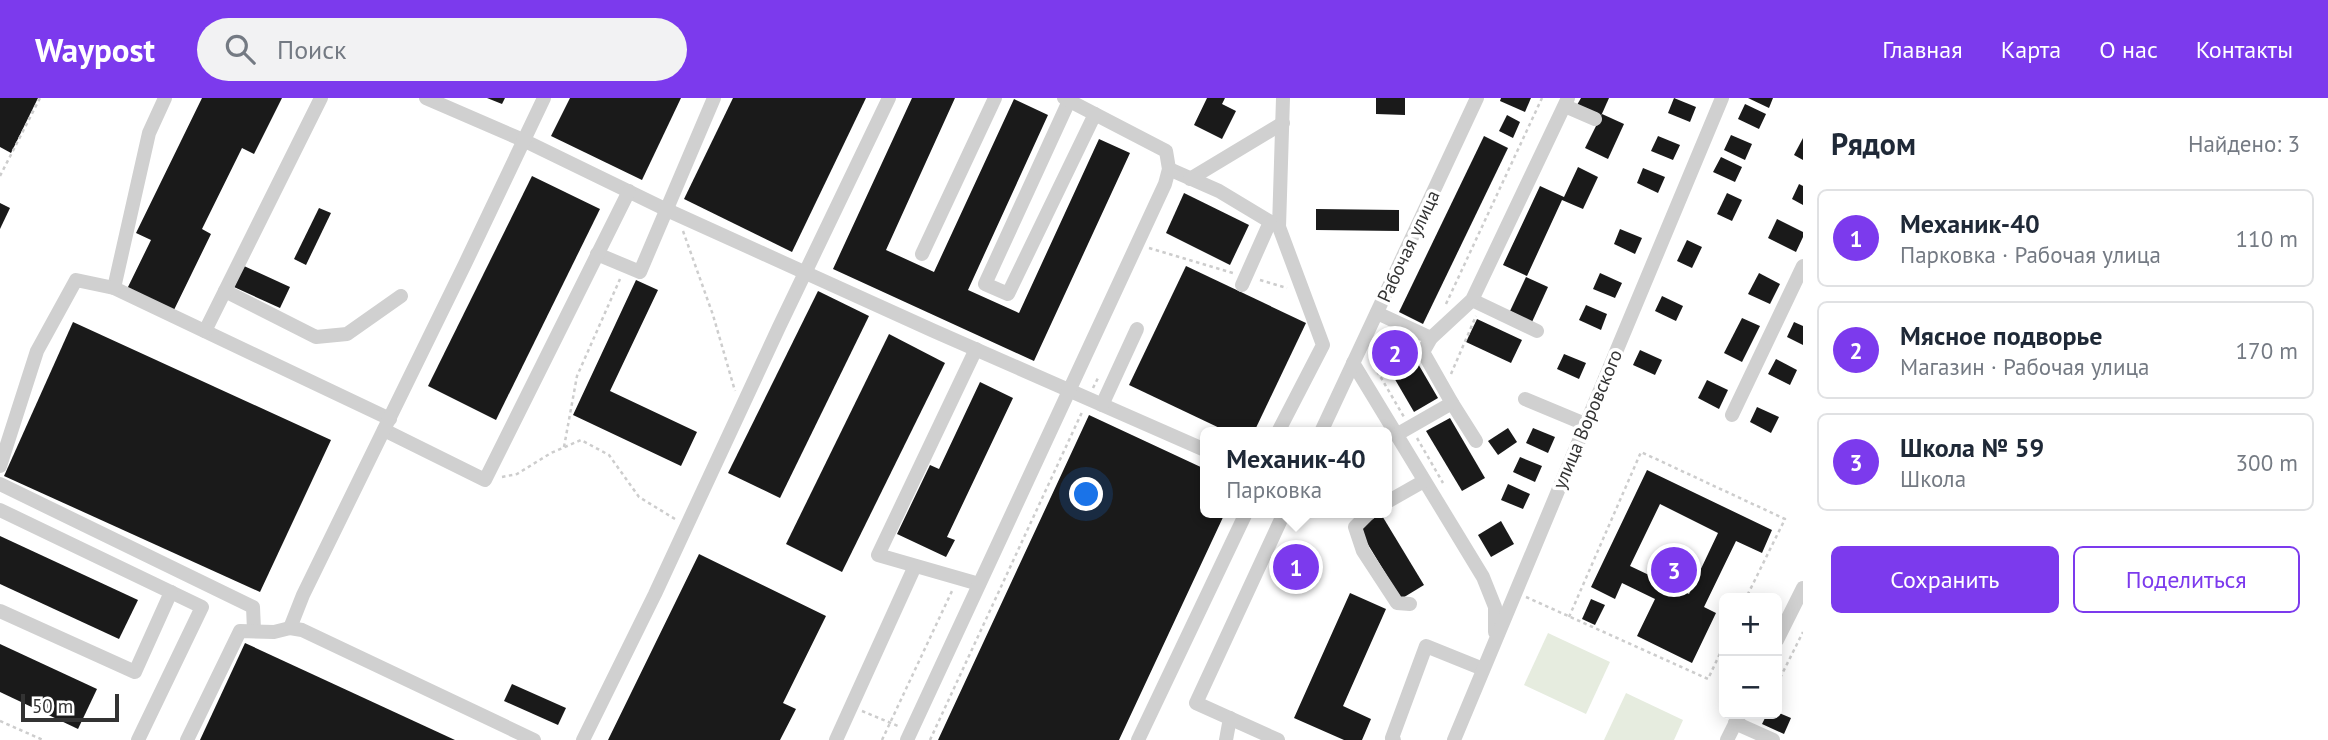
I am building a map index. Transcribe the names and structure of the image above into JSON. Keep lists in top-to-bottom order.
{
  "streets": {
    "street": ["Рабочая улица", "улица Воровского"]
  },
  "scale_bar": "50 m",
  "page": {
    "header": "Waypost",
    "search": "Поиск",
    "nav": [
      "Главная",
      "Карта",
      "О нас",
      "Контакты"
    ],
    "heading": ["Рядом", "Найдено: 3"],
    "list": [
      {
        "mark": "1",
        "name": "Механик-40",
        "note": "Парковка · Рабочая улица",
        "value": "110 m"
      },
      {
        "mark": "2",
        "name": "Мясное подворье",
        "note": "Магазин · Рабочая улица",
        "value": "170 m"
      },
      {
        "mark": "3",
        "name": "Школа № 59",
        "note": "Школа",
        "value": "300 m"
      }
    ],
    "pins": ["2", "1", "3"],
    "popup": ["Механик-40", "Парковка"],
    "buttons": ["Сохранить", "Поделиться"],
    "map_buttons": ["+", "−"],
    "scale": "50 m"
  }
}
